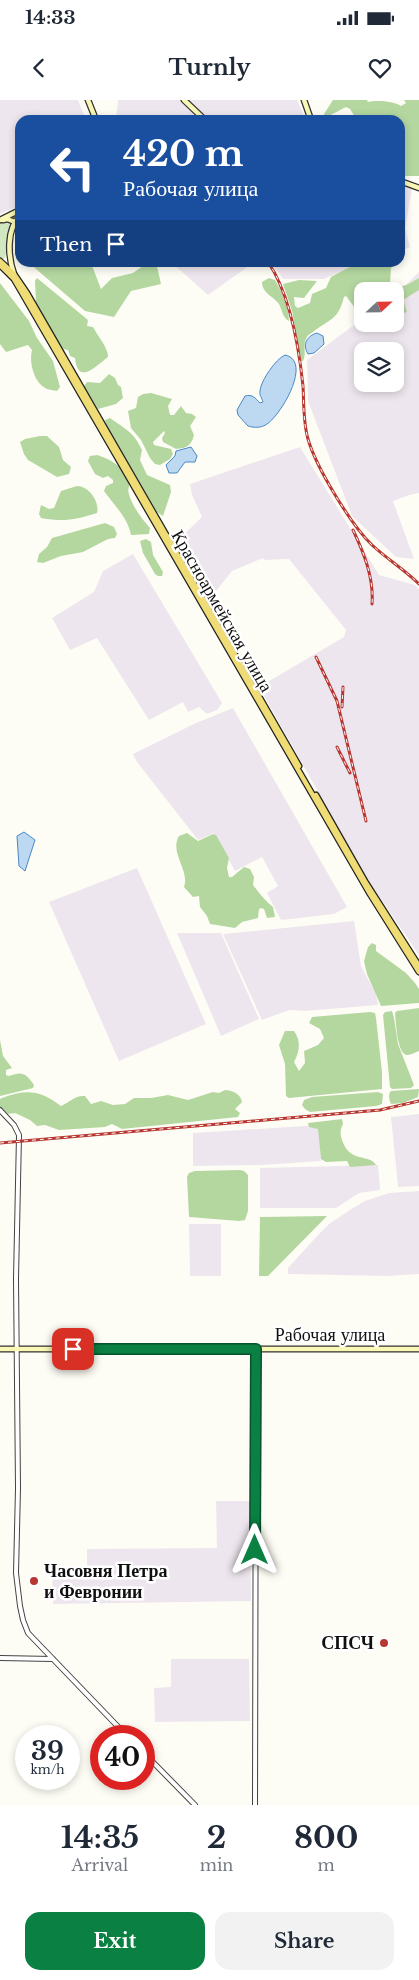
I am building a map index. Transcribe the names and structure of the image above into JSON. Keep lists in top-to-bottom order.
{
  "streets": {
    "main road": ["Красноармейская улица", "Рабочая улица"]
  },
  "places": ["Часовня Петра и Февронии", "СПСЧ"],
  "north": "right",
  "page": {
    "status": "14:33",
    "header": "Turnly",
    "turn": ["420 m", "Рабочая улица"],
    "then": "Then",
    "speed": "39 km/h",
    "limit": "40",
    "eta": [
      "14:35",
      "Arrival",
      "2",
      "min",
      "800",
      "m"
    ],
    "buttons": ["Exit", "Share"]
  }
}
